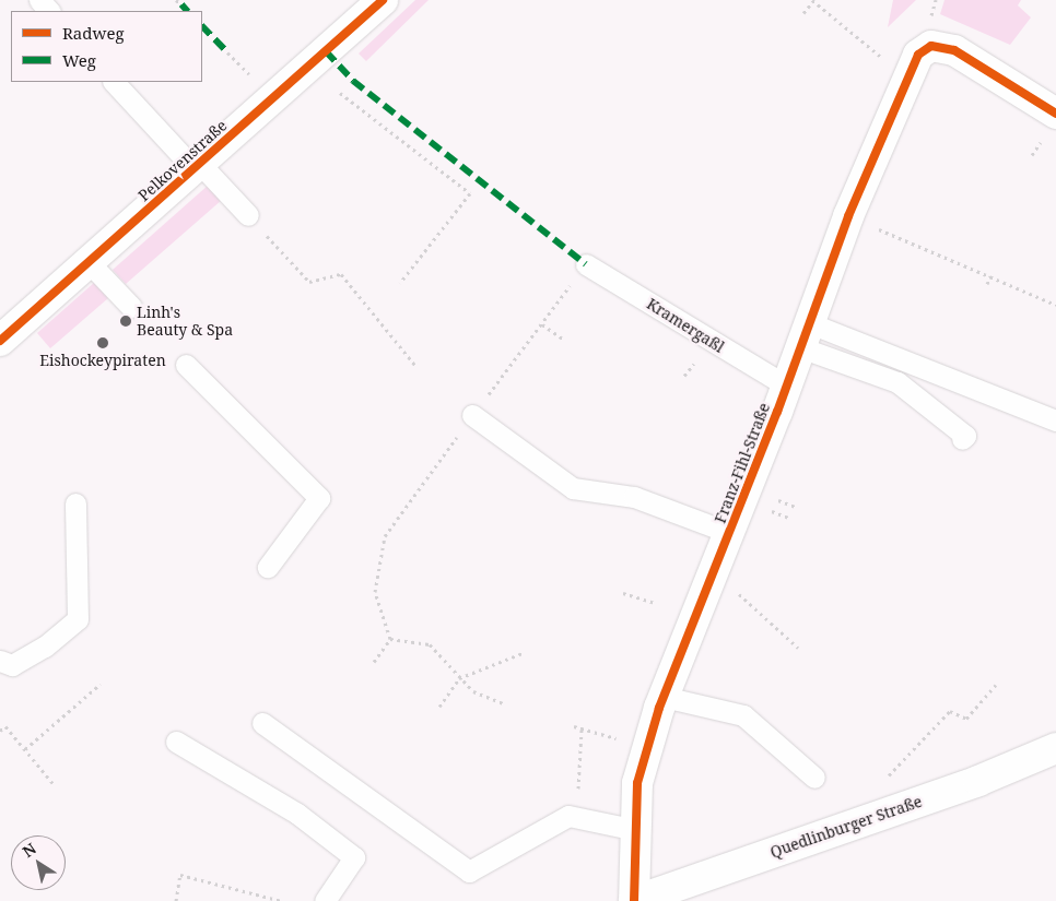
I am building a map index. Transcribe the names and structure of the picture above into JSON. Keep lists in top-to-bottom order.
{
  "streets": {
    "street": ["Pelkovenstraße", "Franz-Fihl-Straße", "Quedlinburger Straße"],
    "lane": ["Kramergaßl"]
  },
  "crossings": [
    ["Kramergaßl", "Franz-Fihl-Straße"],
    ["Franz-Fihl-Straße", "Quedlinburger Straße"]
  ],
  "places": ["Linh's Beauty & Spa", "Eishockeypiraten"],
  "legend": ["Radweg", "Weg"],
  "north": "top left"
}
